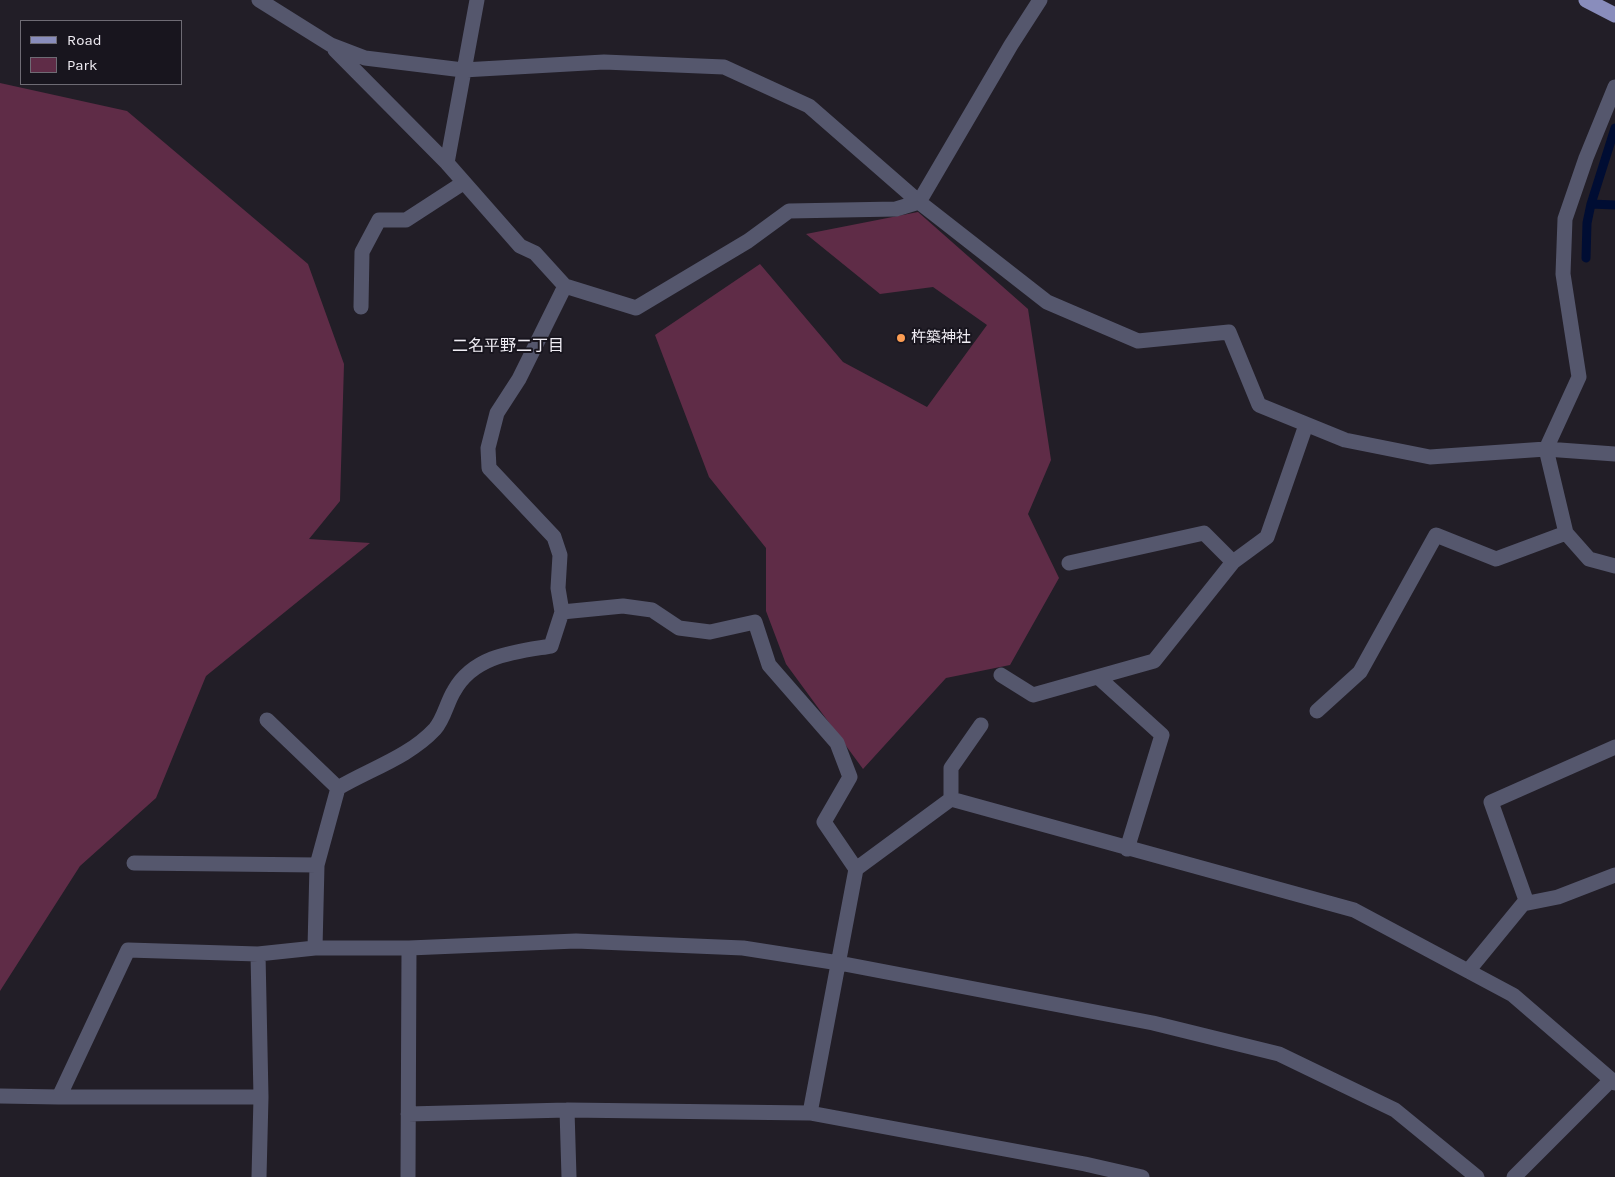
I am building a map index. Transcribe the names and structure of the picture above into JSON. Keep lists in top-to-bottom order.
{
  "districts": ["二名平野二丁目"],
  "places": ["杵築神社"],
  "legend": ["Road", "Park"]
}
